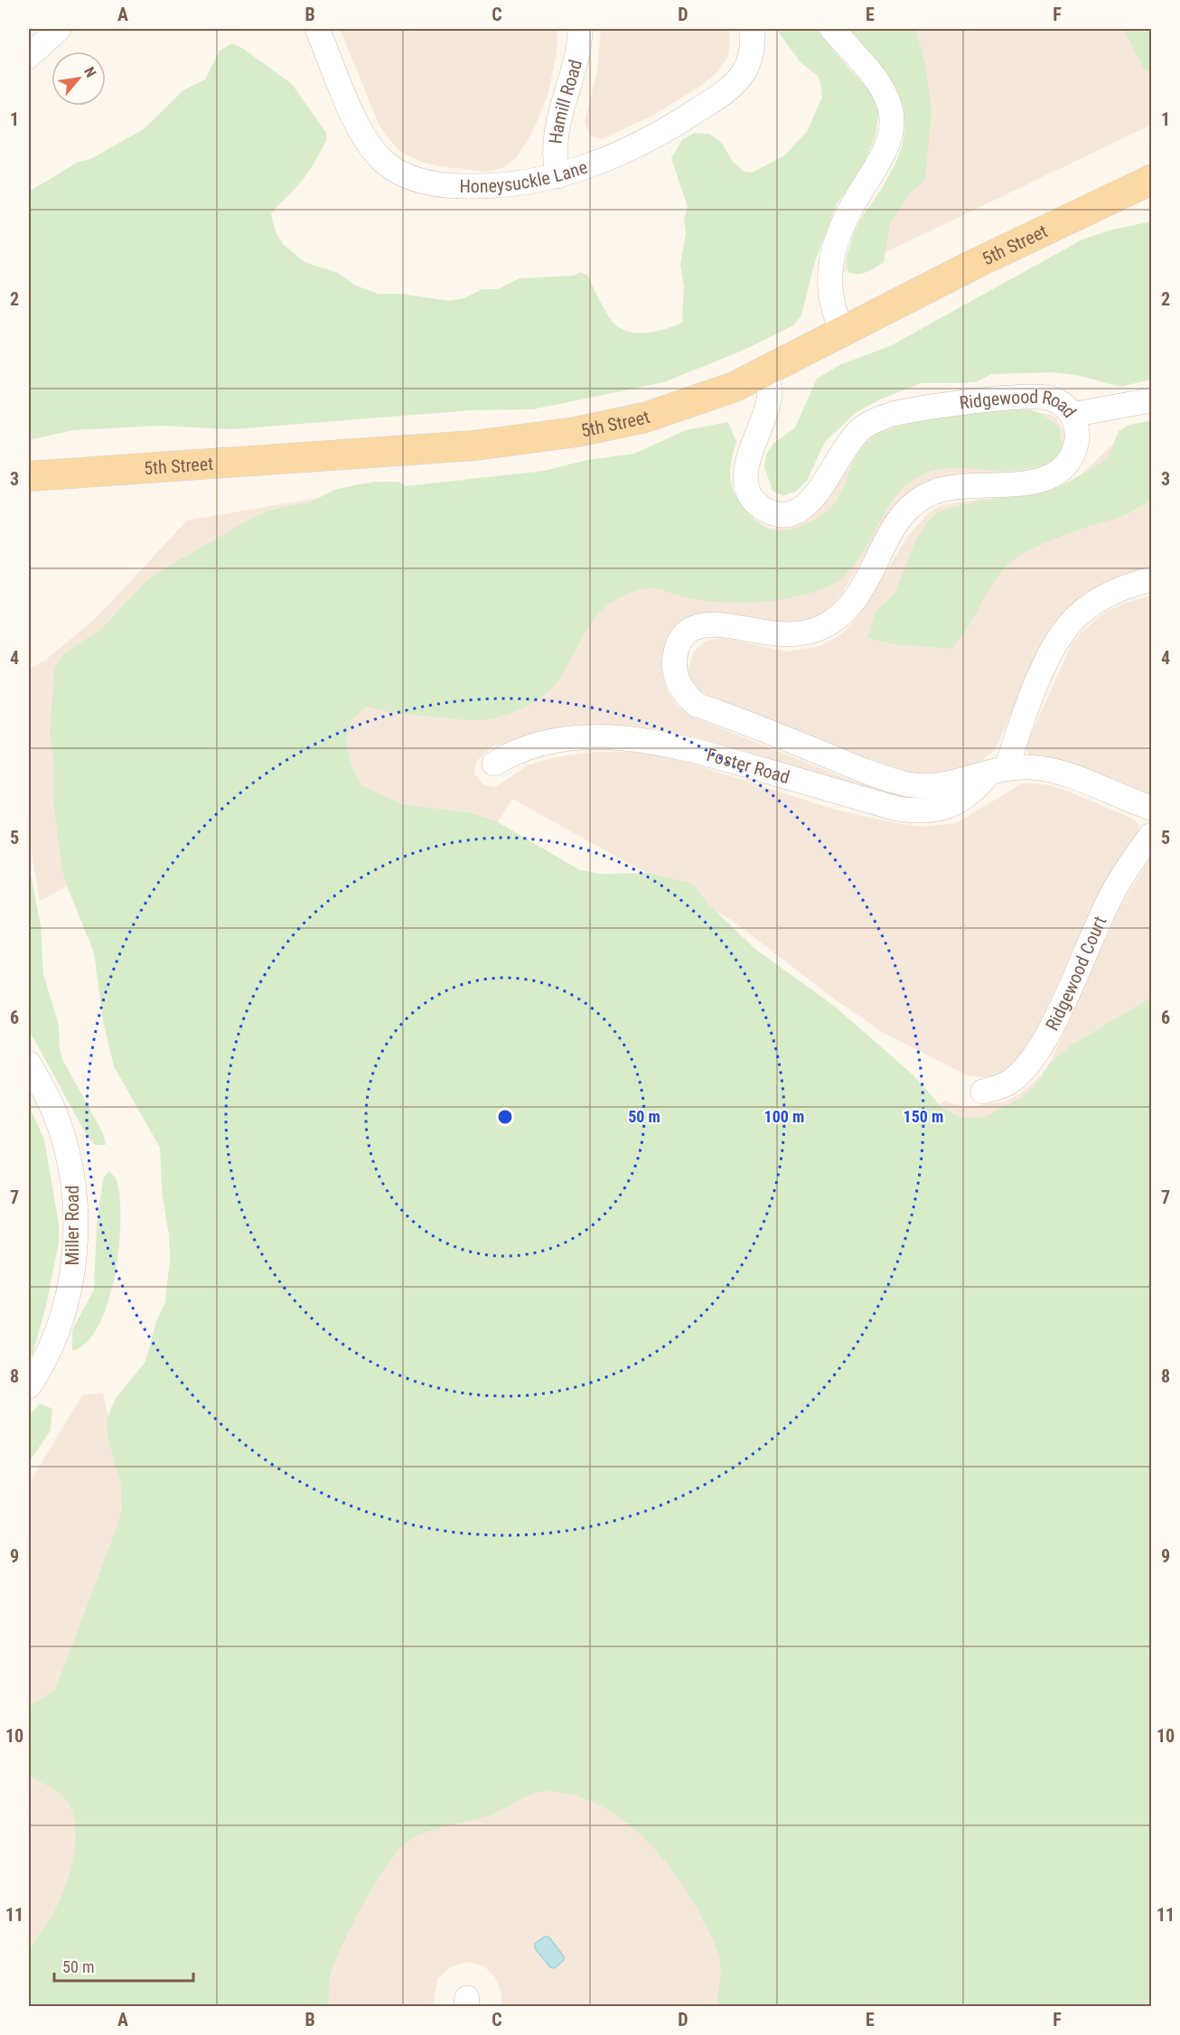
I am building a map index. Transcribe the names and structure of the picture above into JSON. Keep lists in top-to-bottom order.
{
  "streets": {
    "main road": ["5th Street"],
    "street": [
      "Hamill Road",
      "Honeysuckle Lane",
      "Ridgewood Road",
      "Foster Road",
      "Ridgewood Court",
      "Miller Road"
    ]
  },
  "crossings": [
    ["Hamill Road", "Honeysuckle Lane"],
    ["5th Street", "Ridgewood Road"],
    ["Ridgewood Road", "Foster Road"]
  ],
  "scale_bar": "50 m",
  "north": "top right",
  "grid": {
    "columns": [
      "A",
      "B",
      "C",
      "D",
      "E",
      "F"
    ],
    "rows": [
      "1",
      "2",
      "3",
      "4",
      "5",
      "6",
      "7",
      "8",
      "9",
      "10",
      "11"
    ]
  },
  "rings": ["50 m", "100 m", "150 m"]
}
